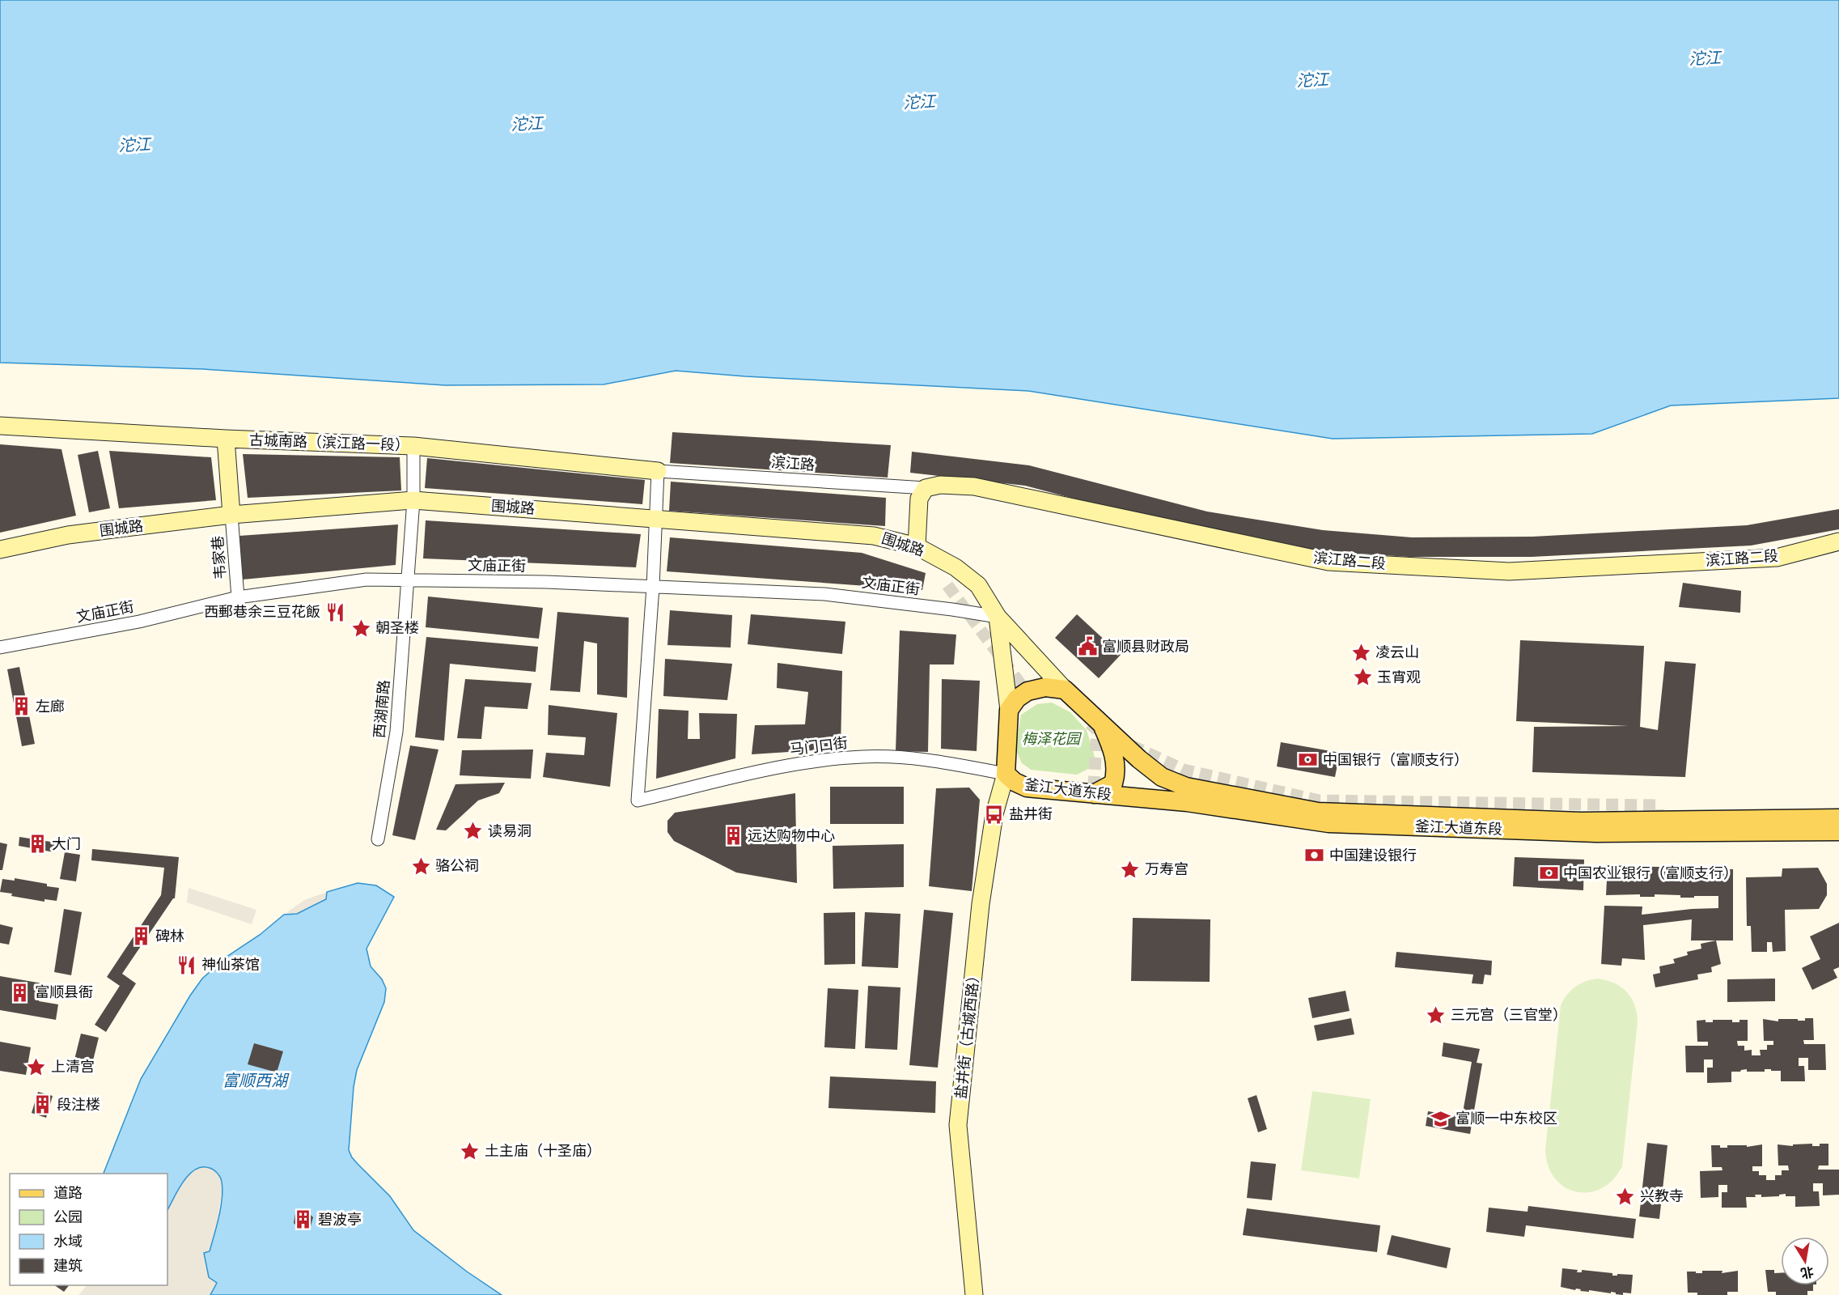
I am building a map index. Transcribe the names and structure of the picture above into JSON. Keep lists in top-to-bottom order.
{
  "streets": {
    "main road": ["釜江大道东段"],
    "street": [
      "古城南路（滨江路一段）",
      "滨江路",
      "围城路",
      "韦家巷",
      "滨江路二段",
      "文庙正街",
      "西湖南路",
      "马门口街",
      "盐井街（古城西路）"
    ]
  },
  "crossings": [
    ["古城南路（滨江路一段）", "滨江路"],
    ["古城南路（滨江路一段）", "西湖南路"],
    ["滨江路", "滨江路二段"],
    ["围城路", "韦家巷"],
    ["围城路", "文庙正街"],
    ["围城路", "西湖南路"],
    ["韦家巷", "文庙正街"],
    ["文庙正街", "西湖南路"],
    ["文庙正街", "马门口街"],
    ["马门口街", "釜江大道东段"],
    ["马门口街", "盐井街（古城西路）"],
    ["釜江大道东段", "盐井街（古城西路）"]
  ],
  "water": ["沱江", "富顺西湖"],
  "parks": ["梅泽花园"],
  "places": {
    "restaurant": ["西郵巷余三豆花飯", "神仙茶馆"],
    "place": [
      "朝圣楼",
      "凌云山",
      "玉宵观",
      "读易洞",
      "骆公祠",
      "万寿宫",
      "三元宫（三官堂）",
      "上清宫",
      "土主庙（十圣庙）",
      "兴教寺"
    ],
    "public building": ["富顺县财政局"],
    "building": [
      "左廊",
      "远达购物中心",
      "大门",
      "碑林",
      "富顺县衙",
      "段注楼",
      "碧波亭"
    ],
    "bank": ["中国银行（富顺支行）", "中国建设银行", "中国农业银行（富顺支行）"],
    "bus stop": ["盐井街"],
    "school or university": ["富顺一中东校区"]
  },
  "legend": [
    "道路",
    "公园",
    "水域",
    "建筑"
  ],
  "north": "bottom"
}
